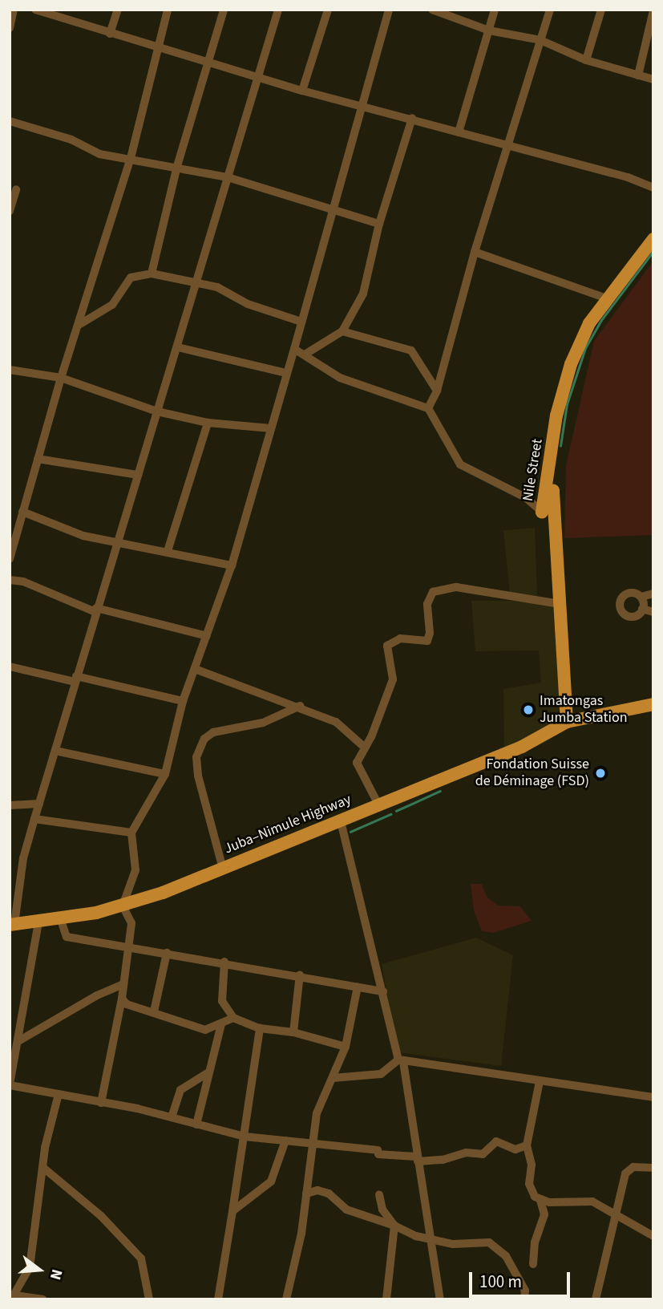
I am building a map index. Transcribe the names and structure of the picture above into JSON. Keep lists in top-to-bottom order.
{
  "streets": {
    "main road": ["Nile Street", "Juba–Nimule Highway"]
  },
  "crossings": [
    ["Nile Street", "Juba–Nimule Highway"]
  ],
  "places": ["Imatongas Jumba Station", "Fondation Suisse de Déminage (FSD)"],
  "scale_bar": "100 m",
  "north": "right"
}
